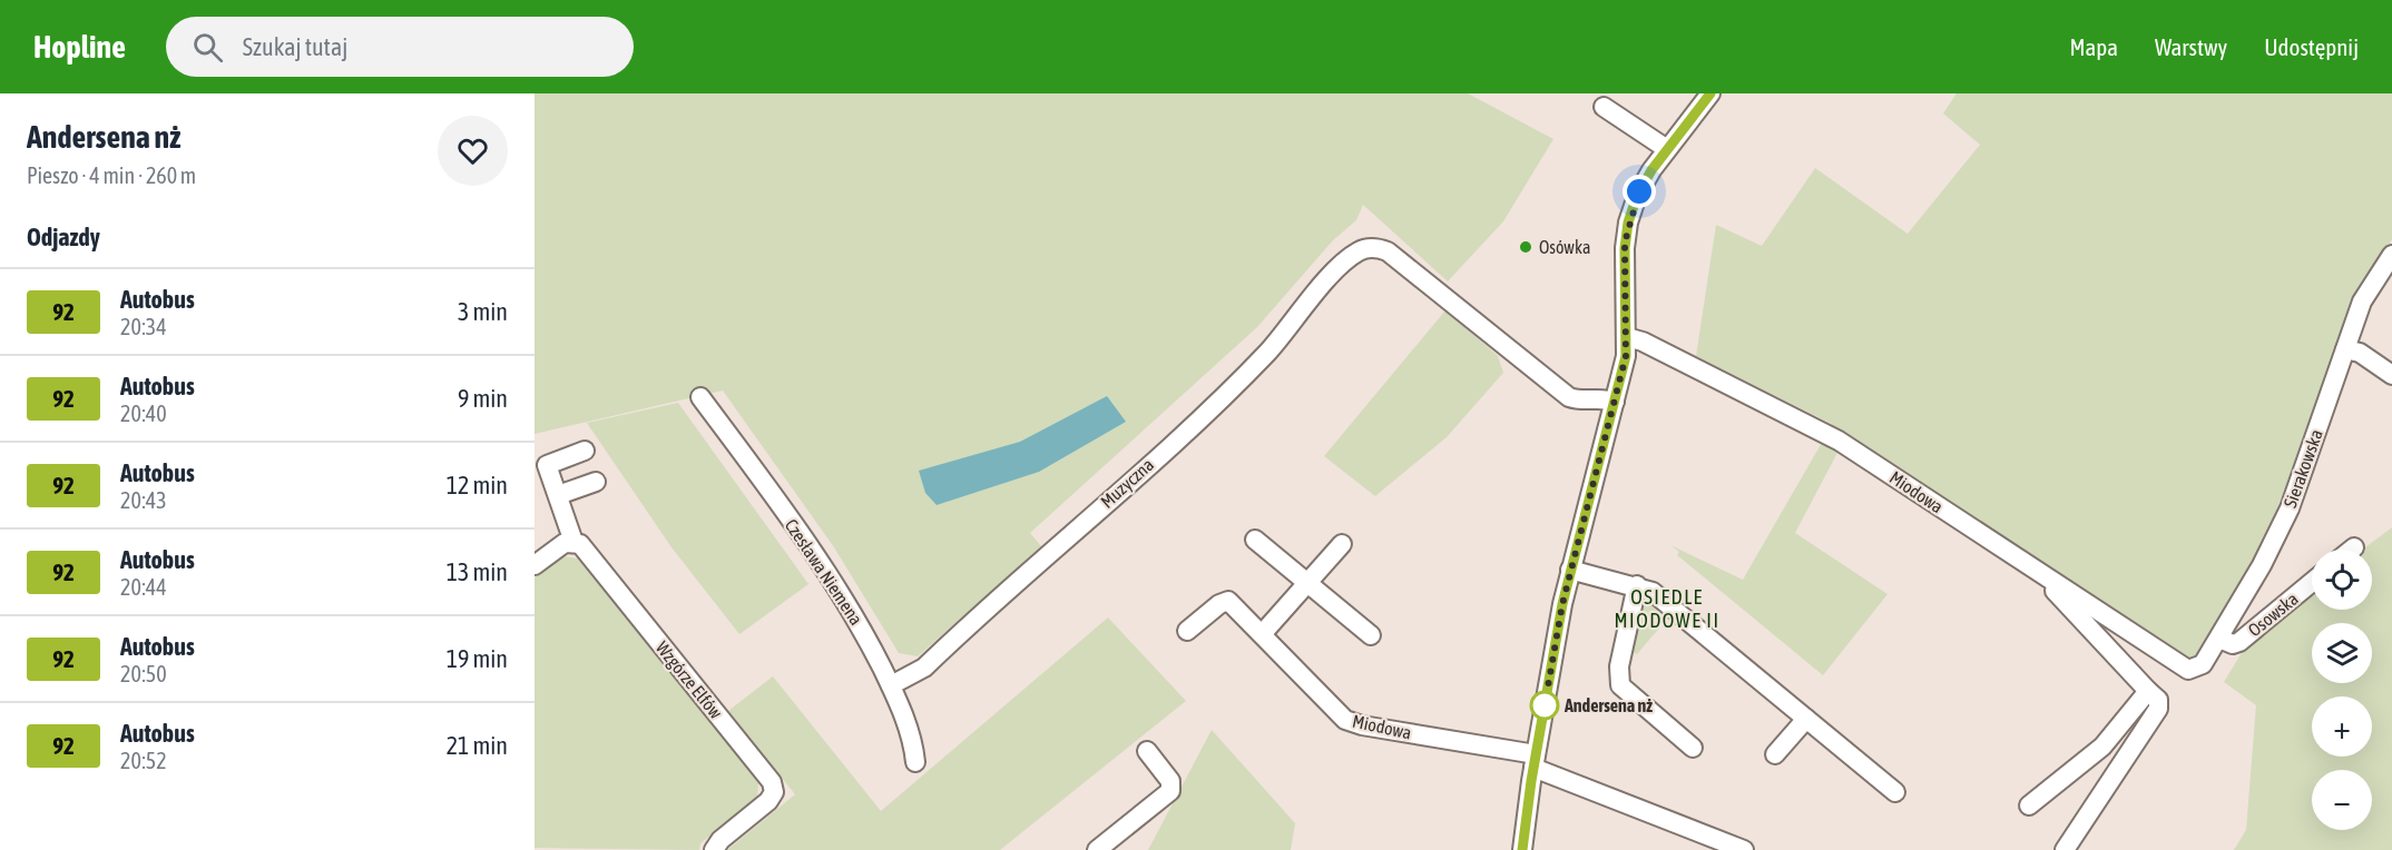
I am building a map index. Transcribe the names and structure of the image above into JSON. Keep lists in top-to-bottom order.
{
  "streets": {
    "street": [
      "Sierakowska",
      "Muzyczna",
      "Miodowa",
      "Czesława Niemena",
      "Osowska",
      "Wzgórze Elfów"
    ]
  },
  "crossings": [
    ["Sierakowska", "Miodowa"],
    ["Sierakowska", "Osowska"],
    ["Muzyczna", "Czesława Niemena"]
  ],
  "districts": ["OSIEDLE MIODOWE II"],
  "places": ["Osówka", "Andersena nż"],
  "lines": ["bus line 92"],
  "page": {
    "header": "Hopline",
    "search": "Szukaj tutaj",
    "nav": ["Mapa", "Warstwy", "Udostępnij"],
    "heading": [
      ["Andersena nż", "Pieszo · 4 min · 260 m"],
      "Odjazdy"
    ],
    "list": [
      {
        "mark": "92",
        "name": "Autobus",
        "note": "20:34",
        "value": "3 min"
      },
      {
        "mark": "92",
        "name": "Autobus",
        "note": "20:40",
        "value": "9 min"
      },
      {
        "mark": "92",
        "name": "Autobus",
        "note": "20:43",
        "value": "12 min"
      },
      {
        "mark": "92",
        "name": "Autobus",
        "note": "20:44",
        "value": "13 min"
      },
      {
        "mark": "92",
        "name": "Autobus",
        "note": "20:50",
        "value": "19 min"
      },
      {
        "mark": "92",
        "name": "Autobus",
        "note": "20:52",
        "value": "21 min"
      }
    ],
    "map_buttons": ["+", "−"]
  }
}
